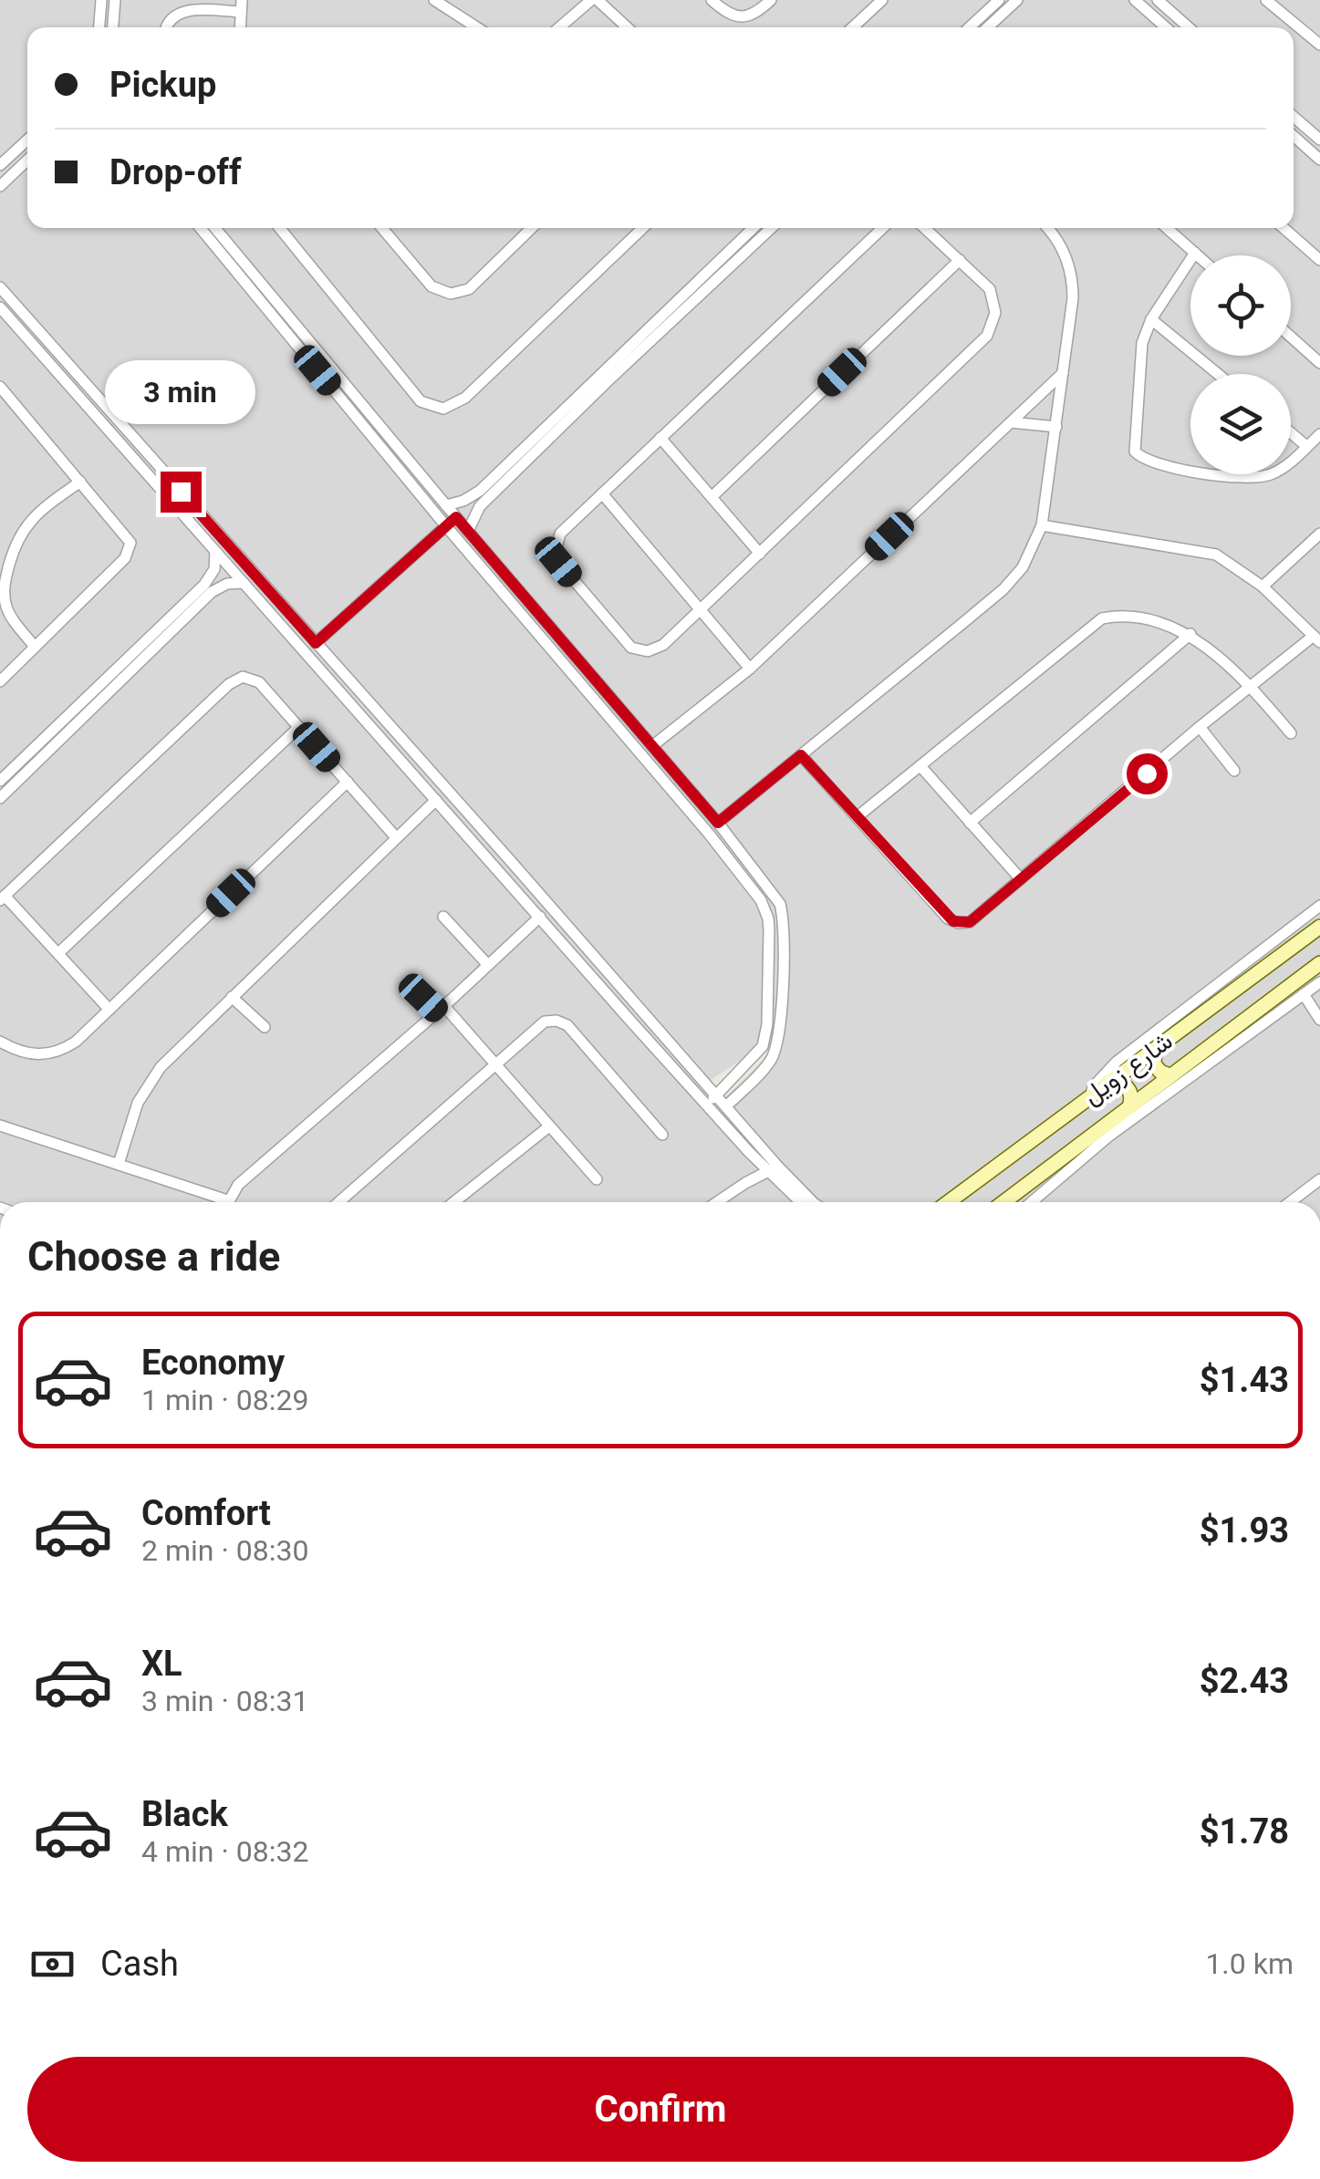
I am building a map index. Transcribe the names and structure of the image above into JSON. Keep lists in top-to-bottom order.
{
  "streets": {
    "main road": ["شارع زويل"]
  },
  "page": {
    "banner": ["Pickup", "Drop-off"],
    "bubble": "3 min",
    "heading": "Choose a ride",
    "list": [
      {
        "name": "Economy",
        "note": "1 min · 08:29",
        "value": "$1.43"
      },
      {
        "name": "Comfort",
        "note": "2 min · 08:30",
        "value": "$1.93"
      },
      {
        "name": "XL",
        "note": "3 min · 08:31",
        "value": "$2.43"
      },
      {
        "name": "Black",
        "note": "4 min · 08:32",
        "value": "$1.78"
      }
    ],
    "pay": ["Cash", "1.0 km"],
    "buttons": "Confirm"
  }
}
